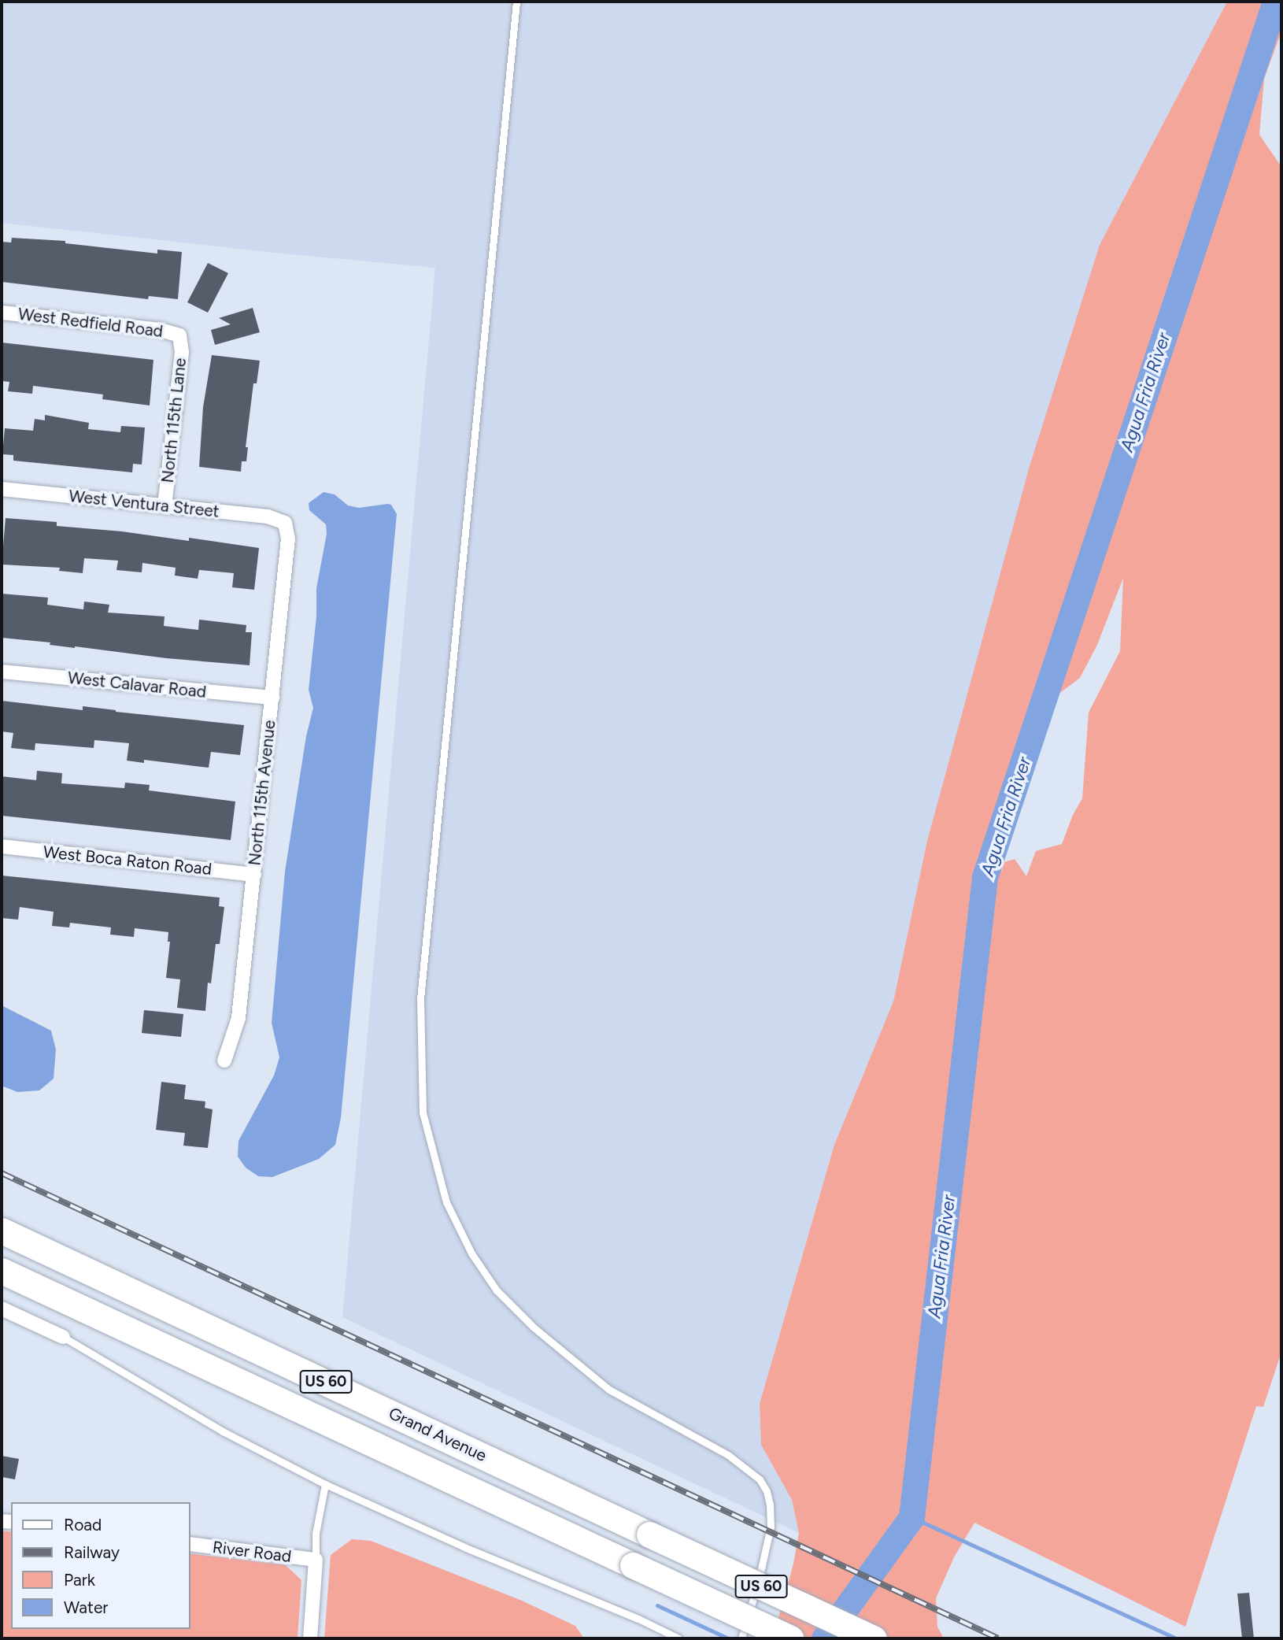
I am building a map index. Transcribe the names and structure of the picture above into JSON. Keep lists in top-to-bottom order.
{
  "streets": {
    "highway": ["US 60", "Grand Avenue"],
    "street": [
      "West Redfield Road",
      "North 115th Lane",
      "West Ventura Street",
      "West Calavar Road",
      "North 115th Avenue",
      "West Boca Raton Road",
      "River Road"
    ]
  },
  "crossings": [
    ["West Redfield Road", "North 115th Lane"],
    ["North 115th Lane", "West Ventura Street"],
    ["West Ventura Street", "North 115th Avenue"],
    ["West Calavar Road", "North 115th Avenue"],
    ["North 115th Avenue", "West Boca Raton Road"]
  ],
  "water": ["Agua Fria River"],
  "legend": [
    "Road",
    "Railway",
    "Park",
    "Water"
  ]
}
